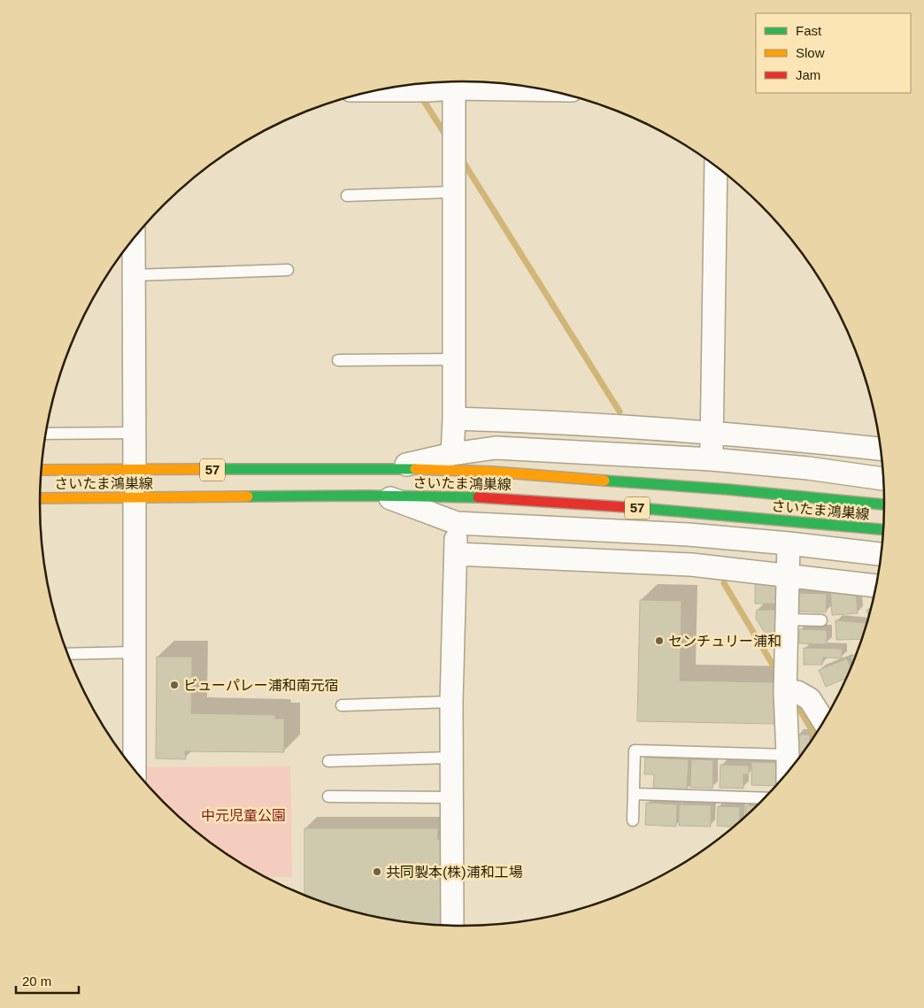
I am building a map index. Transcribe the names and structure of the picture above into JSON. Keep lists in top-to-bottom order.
{
  "streets": {
    "main road": ["57", "さいたま鴻巣線"]
  },
  "parks": ["中元児童公園"],
  "places": ["センチュリー浦和", "ビューパレー浦和南元宿", "共同製本(株)浦和工場"],
  "legend": ["Fast", "Slow", "Jam"],
  "scale_bar": "20 m"
}
